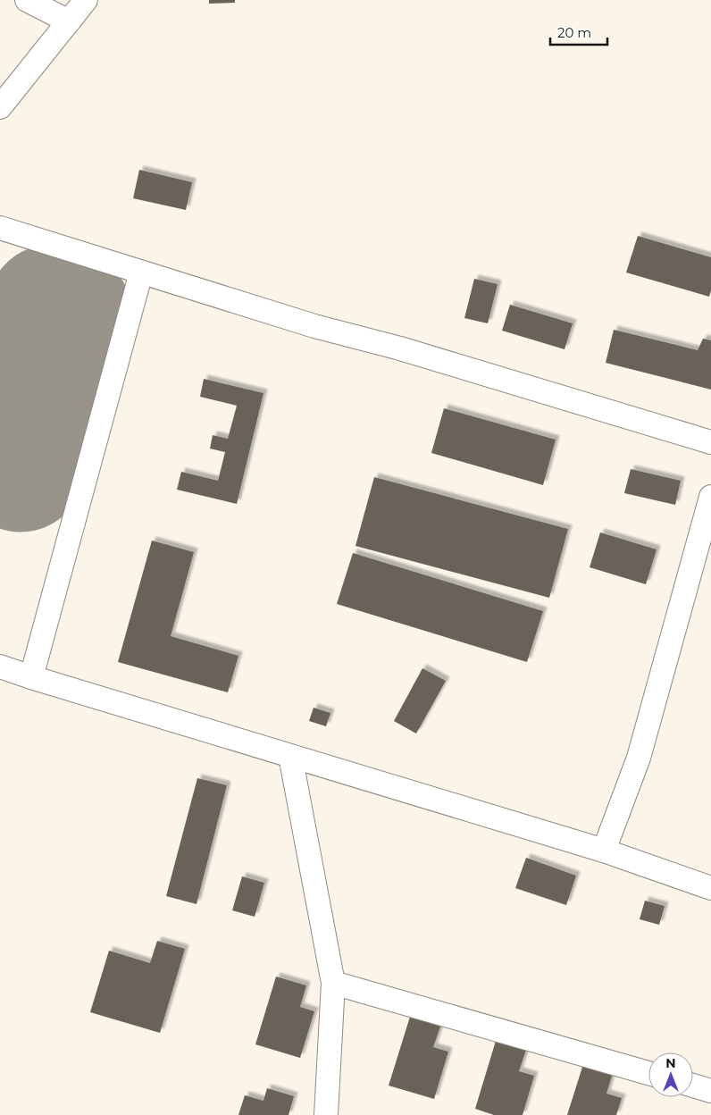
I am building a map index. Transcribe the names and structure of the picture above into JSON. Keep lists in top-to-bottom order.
{
  "scale_bar": "20 m",
  "north": "top"
}
